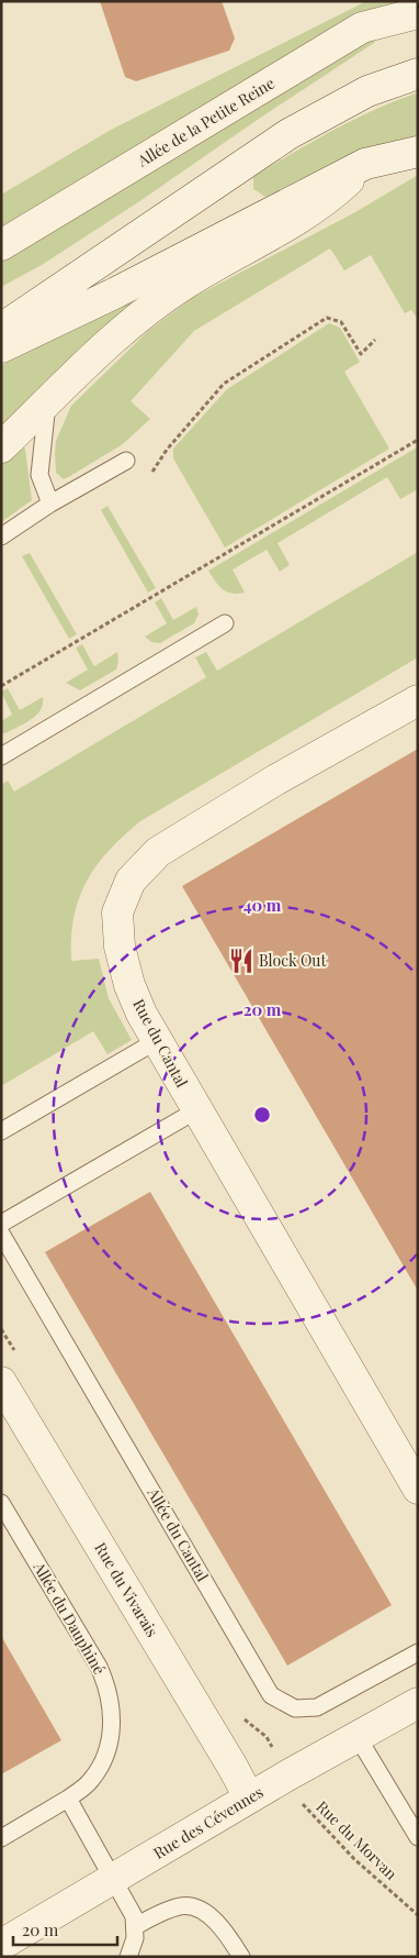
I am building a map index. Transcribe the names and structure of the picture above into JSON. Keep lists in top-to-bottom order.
{
  "streets": {
    "street": [
      "Allée de la Petite Reine",
      "Rue du Cantal",
      "Rue du Vivarais",
      "Rue des Cévennes"
    ],
    "lane": ["Allée du Cantal", "Allée du Dauphiné"],
    "path": ["Rue du Morvan"]
  },
  "crossings": [
    ["Rue du Vivarais", "Rue des Cévennes"],
    ["Rue des Cévennes", "Rue du Morvan"]
  ],
  "places": {
    "restaurant": ["Block Out"]
  },
  "scale_bar": "20 m",
  "rings": ["40 m", "20 m"]
}
